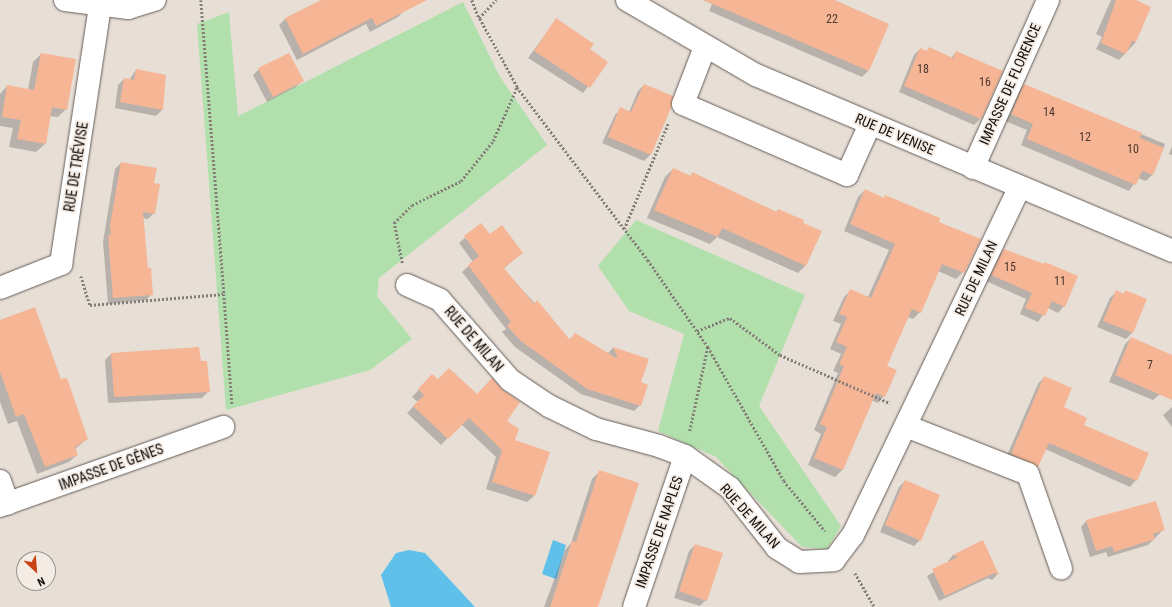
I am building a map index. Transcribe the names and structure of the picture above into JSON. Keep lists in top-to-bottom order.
{
  "streets": {
    "street": [
      "IMPASSE DE FLORENCE",
      "RUE DE VENISE",
      "RUE DE TRÉVISE",
      "RUE DE MILAN",
      "IMPASSE DE GÊNES",
      "IMPASSE DE NAPLES"
    ]
  },
  "crossings": [
    ["IMPASSE DE FLORENCE", "RUE DE VENISE"],
    ["RUE DE VENISE", "RUE DE MILAN"],
    ["RUE DE MILAN", "IMPASSE DE NAPLES"]
  ],
  "house_numbers": [
    "22",
    "18",
    "16",
    "14",
    "12",
    "10",
    "15",
    "11",
    "7"
  ],
  "north": "bottom right"
}
